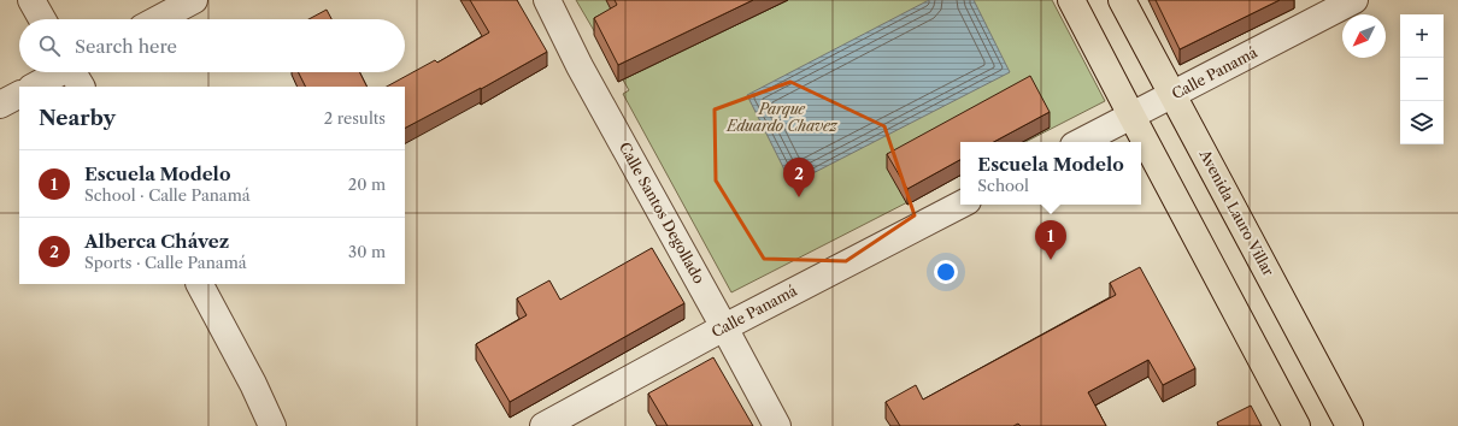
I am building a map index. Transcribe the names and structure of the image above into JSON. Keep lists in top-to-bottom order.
{
  "streets": {
    "main road": ["Avenida Lauro Villar"],
    "street": ["Calle Panamá", "Calle Santos Degollado"]
  },
  "crossings": [
    ["Calle Panamá", "Calle Santos Degollado"],
    ["Calle Panamá", "Avenida Lauro Villar"]
  ],
  "parks": ["Parque Eduardo Chavez"],
  "north": "bottom left",
  "page": {
    "map_buttons": ["+", "−"],
    "search": "Search here",
    "heading": ["Nearby", "2 results"],
    "popup": ["Escuela Modelo", "School"],
    "list": [
      {
        "mark": "1",
        "name": "Escuela Modelo",
        "note": "School · Calle Panamá",
        "value": "20 m"
      },
      {
        "mark": "2",
        "name": "Alberca Chávez",
        "note": "Sports · Calle Panamá",
        "value": "30 m"
      }
    ],
    "pins": ["2", "1"]
  }
}
